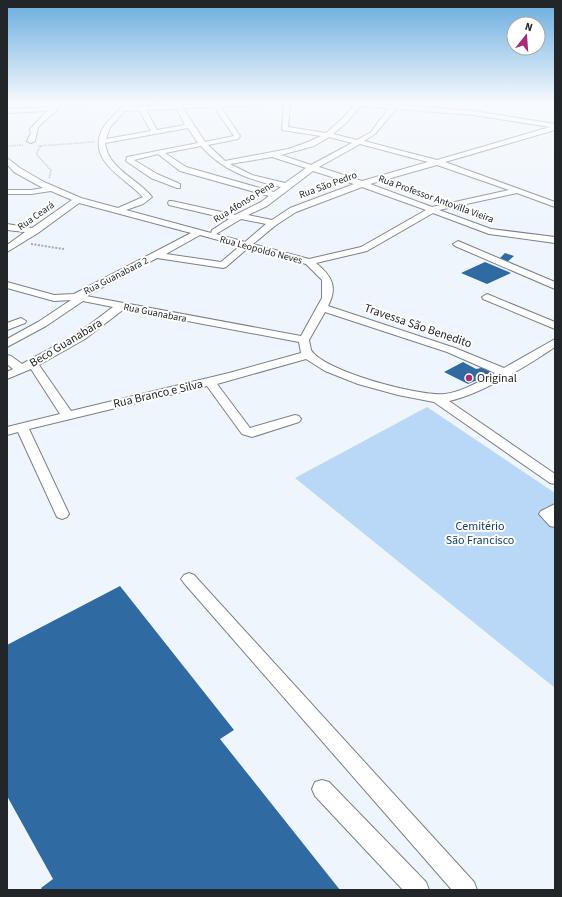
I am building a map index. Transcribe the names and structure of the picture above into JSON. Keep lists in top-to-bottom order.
{
  "streets": {
    "street": [
      "Rua São Pedro",
      "Rua Professor Antovilla Vieira",
      "Rua Afonso Pena",
      "Rua Ceará",
      "Rua Leopoldo Neves",
      "Rua Guanabara 2",
      "Rua Guanabara",
      "Travessa São Benedito",
      "Beco Guanabara",
      "Rua Branco e Silva"
    ]
  },
  "crossings": [
    ["Rua São Pedro", "Rua Professor Antovilla Vieira"],
    ["Rua São Pedro", "Rua Leopoldo Neves"],
    ["Rua São Pedro", "Rua Guanabara 2"],
    ["Rua Professor Antovilla Vieira", "Rua Afonso Pena"],
    ["Rua Ceará", "Rua Leopoldo Neves"],
    ["Rua Leopoldo Neves", "Rua Guanabara 2"],
    ["Rua Leopoldo Neves", "Rua Guanabara"],
    ["Rua Leopoldo Neves", "Travessa São Benedito"],
    ["Rua Guanabara 2", "Rua Guanabara"],
    ["Rua Guanabara", "Beco Guanabara"]
  ],
  "parks": ["Cemitério São Francisco"],
  "places": ["Original"],
  "north": "top"
}
